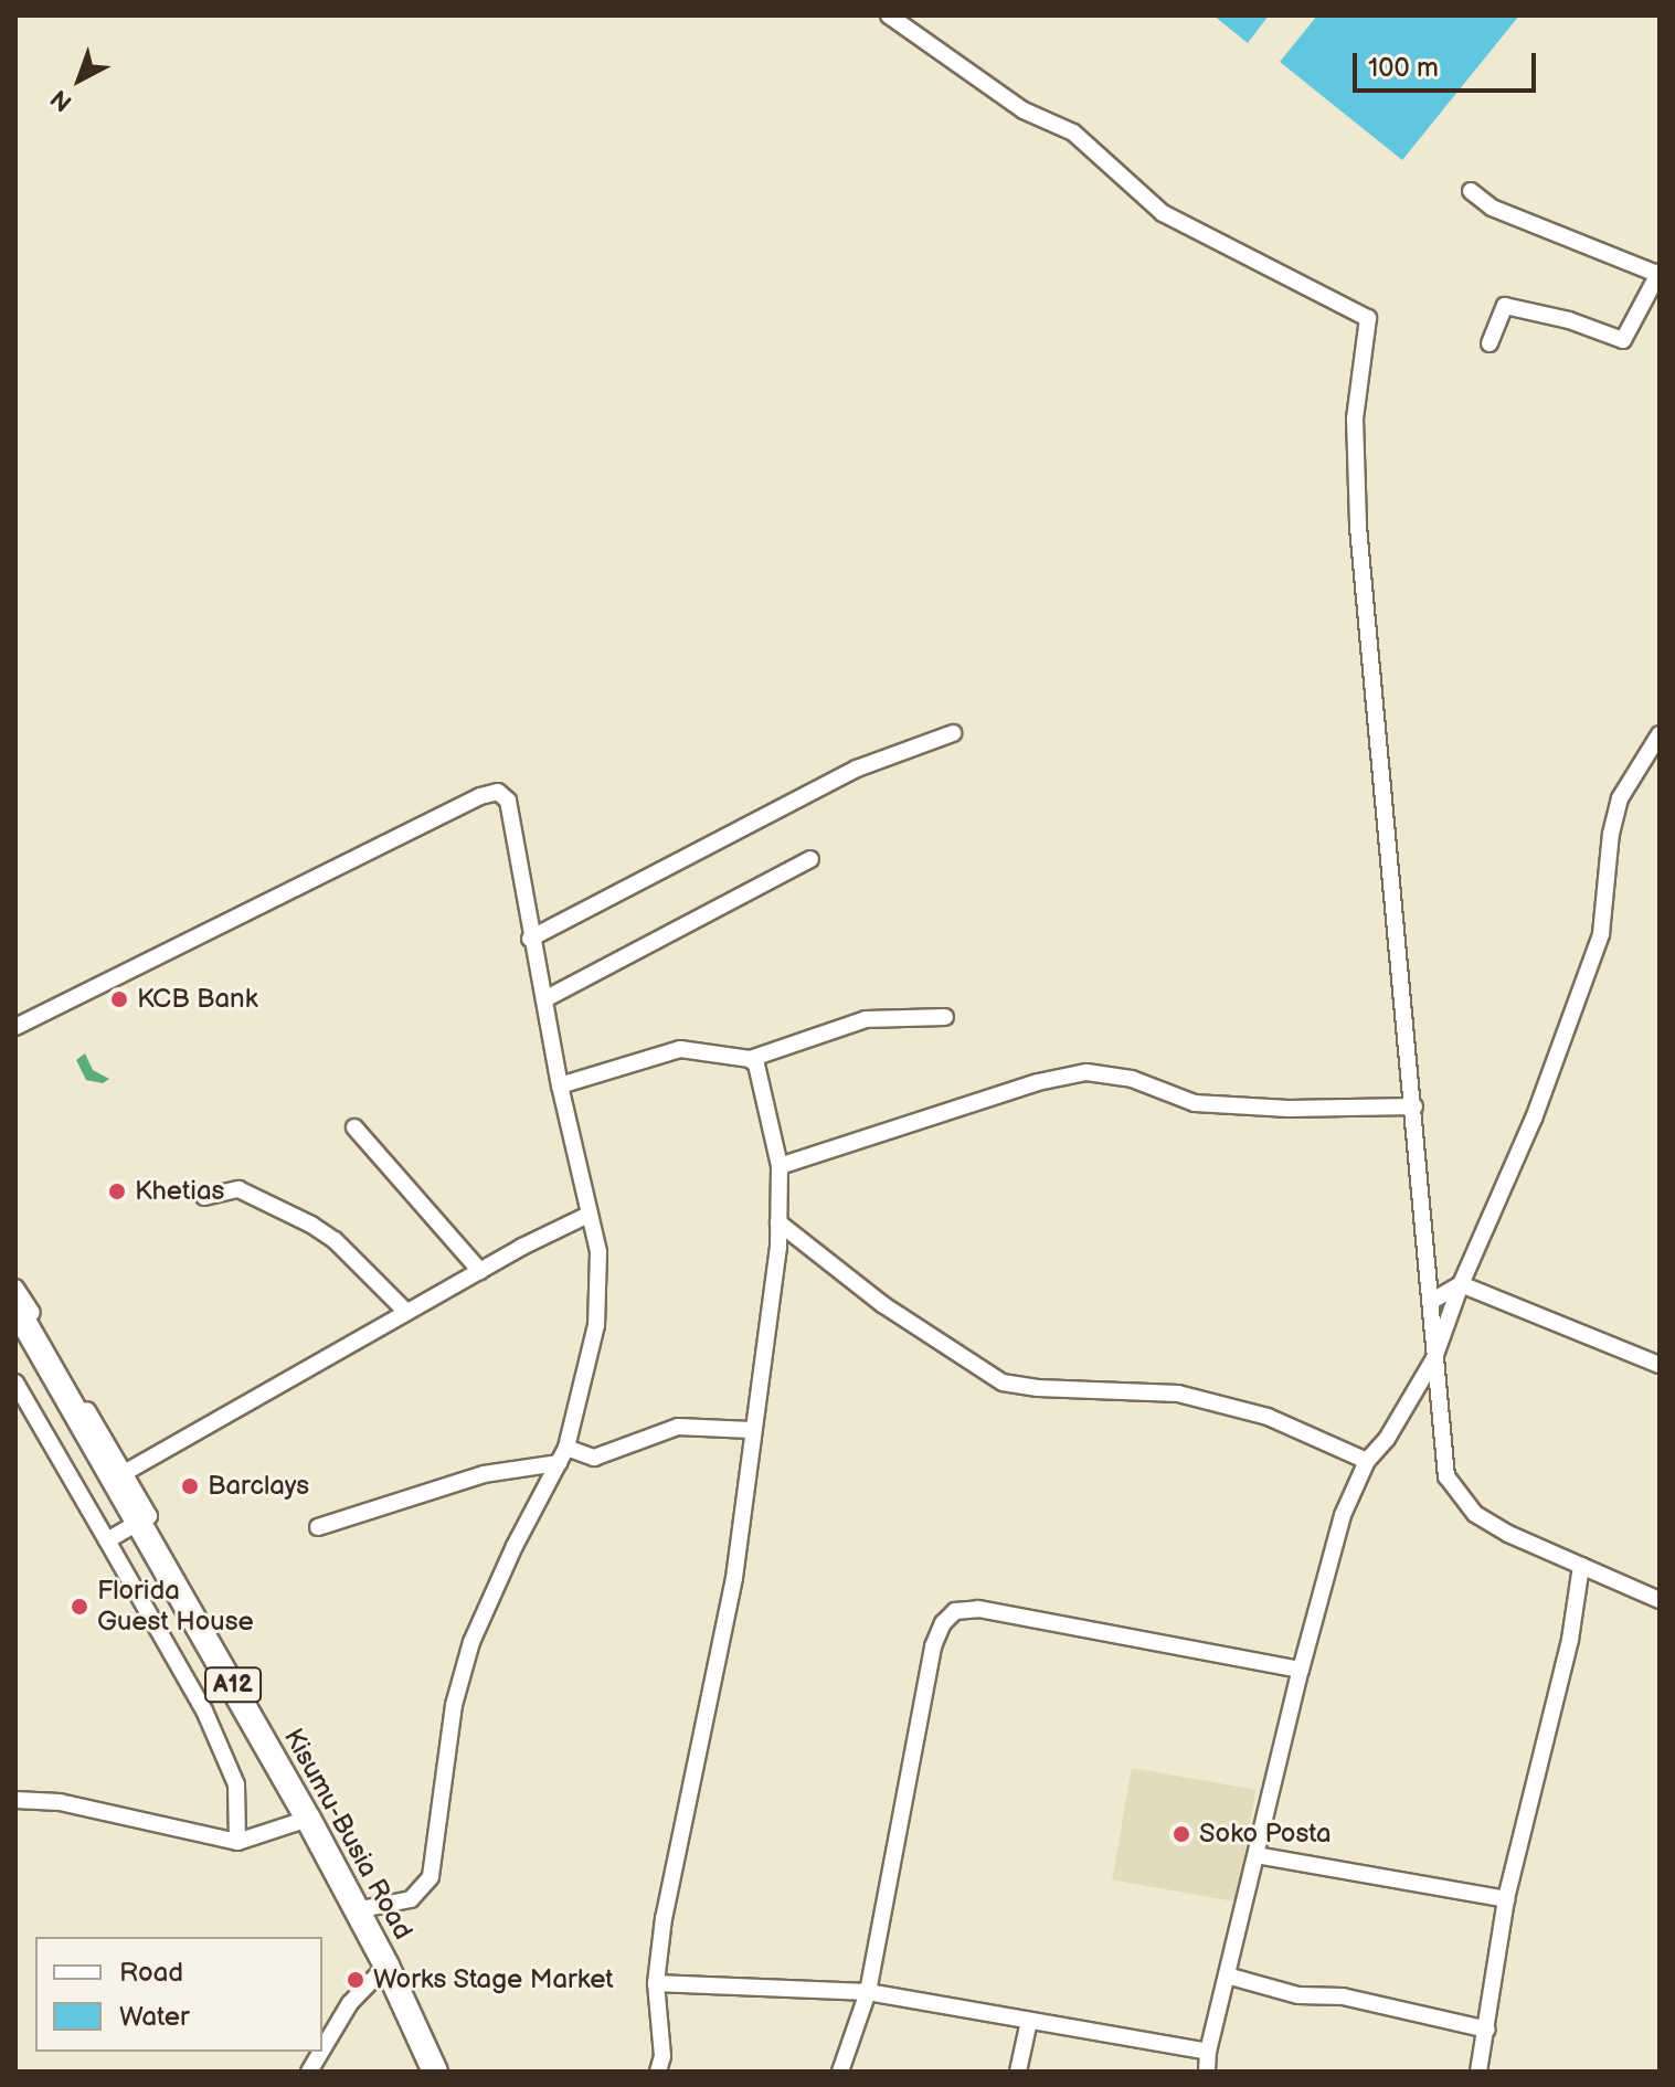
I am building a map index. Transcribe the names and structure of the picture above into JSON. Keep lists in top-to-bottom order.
{
  "streets": {
    "highway": ["A12", "Kisumu-Busia Road"]
  },
  "places": [
    "KCB Bank",
    "Khetias",
    "Barclays",
    "Florida Guest House",
    "Soko Posta",
    "Works Stage Market"
  ],
  "legend": ["Road", "Water"],
  "scale_bar": "100 m",
  "north": "bottom left"
}
